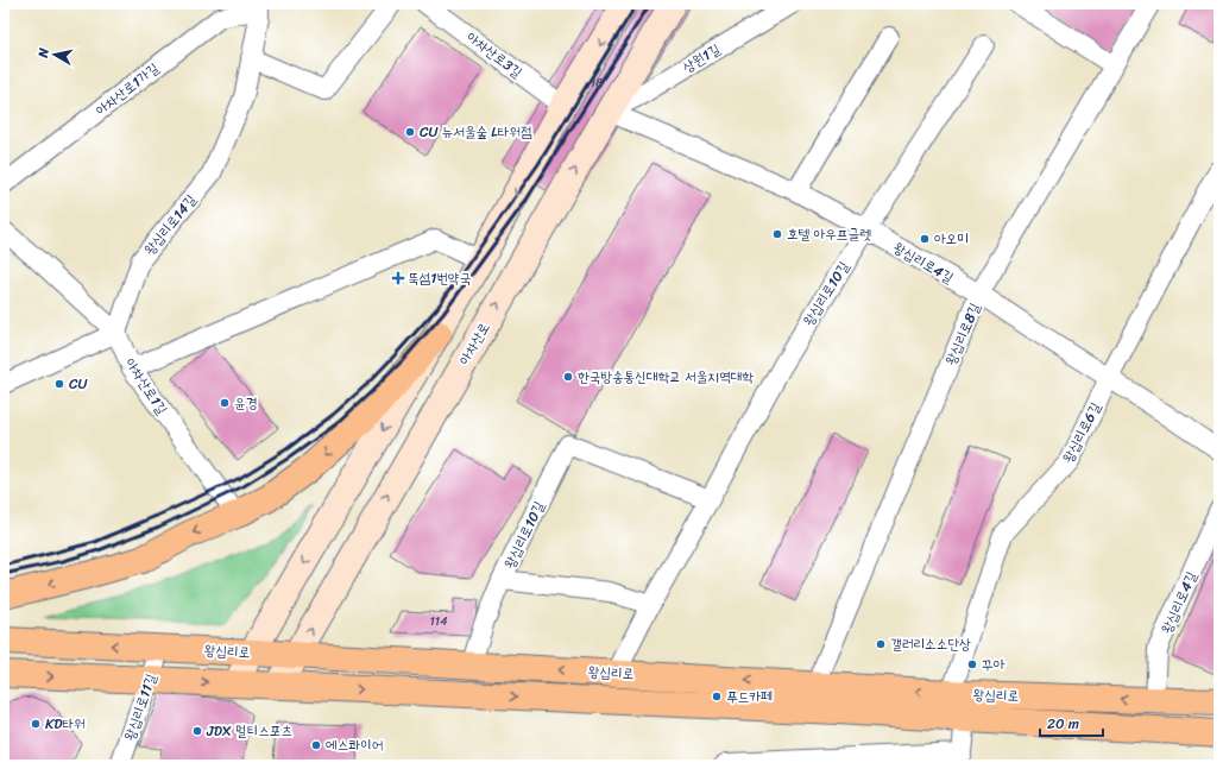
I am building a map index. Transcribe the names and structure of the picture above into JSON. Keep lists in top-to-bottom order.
{
  "streets": {
    "main road": ["아차산로", "왕십리로"],
    "street": [
      "아차산로3길",
      "상원1길",
      "아차산로1가길",
      "왕십리로14길",
      "왕십리로4길",
      "왕십리로10길",
      "왕십리로8길",
      "아차산로1길",
      "왕십리로6길",
      "왕십리로11길"
    ]
  },
  "crossings": [
    ["상원1길", "왕십리로4길"],
    ["상원1길", "아차산로"],
    ["아차산로1가길", "왕십리로14길"],
    ["왕십리로14길", "아차산로1길"],
    ["왕십리로4길", "왕십리로10길"],
    ["왕십리로4길", "왕십리로8길"],
    ["왕십리로4길", "아차산로"],
    ["왕십리로4길", "왕십리로6길"],
    ["왕십리로4길", "왕십리로"],
    ["왕십리로10길", "왕십리로"],
    ["왕십리로8길", "왕십리로"],
    ["아차산로", "왕십리로"],
    ["왕십리로6길", "왕십리로"],
    ["왕십리로", "왕십리로11길"]
  ],
  "places": {
    "other": [
      "CU 뉴서울숲 L타워점",
      "호텔 아우프글렛",
      "아오미",
      "한국방송통신대학교 서울지역대학",
      "CU",
      "윤경",
      "갤러리소소단상",
      "꾸아",
      "푸드카페",
      "KD타워",
      "JDX 멀티스포츠",
      "에스콰이어"
    ],
    "health": ["뚝섬1번약국"]
  },
  "house_numbers": ["18", "114"],
  "scale_bar": "20 m",
  "north": "left"
}
